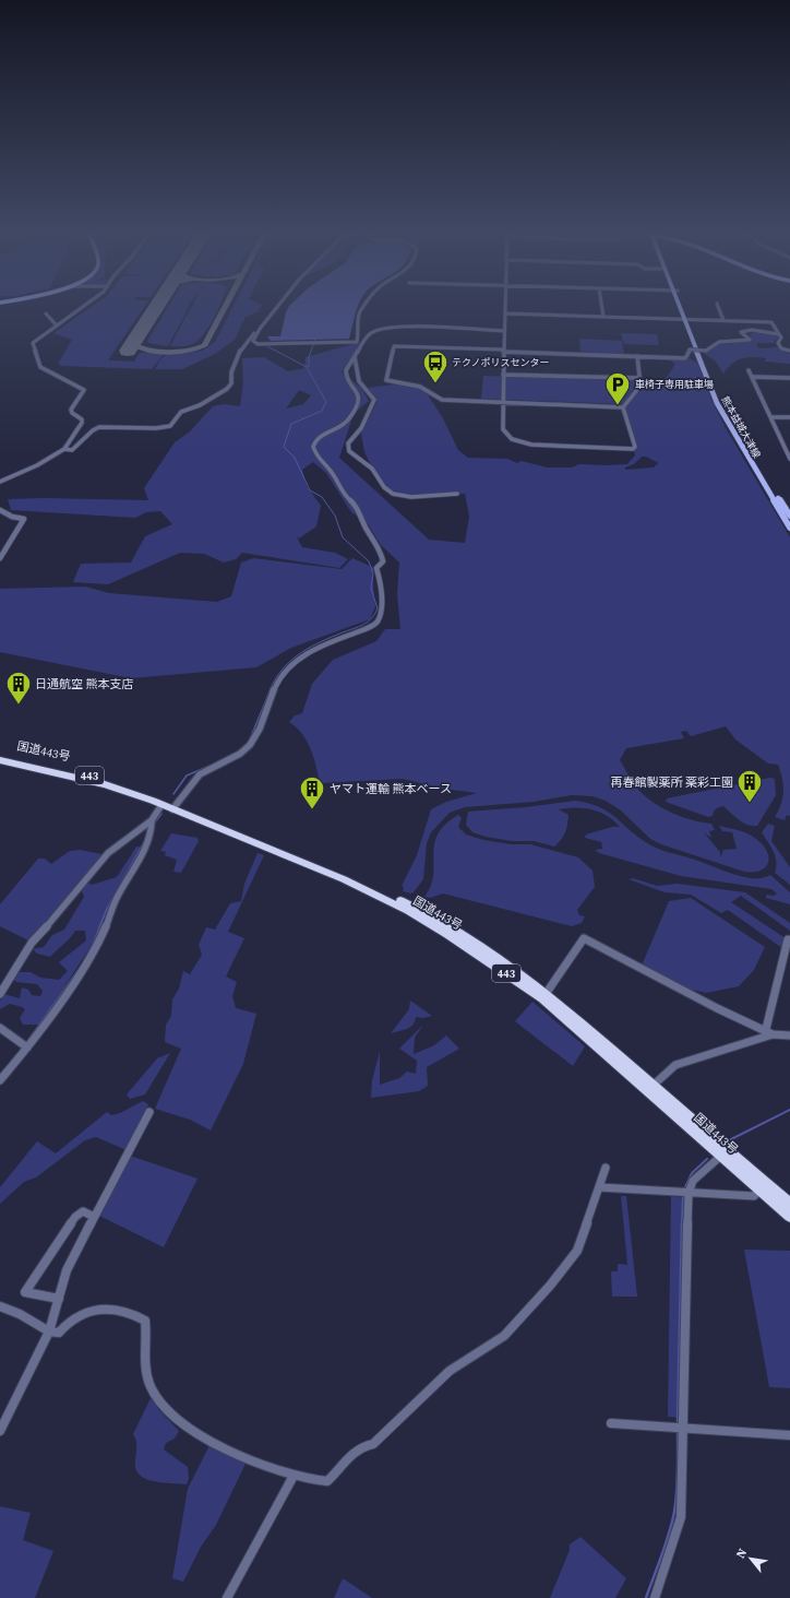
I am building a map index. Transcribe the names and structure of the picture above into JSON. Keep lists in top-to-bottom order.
{
  "streets": {
    "highway": ["国道443号", "443"],
    "main road": ["熊本益城大津線"]
  },
  "places": {
    "bus stop": ["テクノポリスセンター"],
    "parking": ["車椅子専用駐車場"],
    "building": ["日通航空 熊本支店", "再春館製薬所 薬彩工園", "ヤマト運輸 熊本ベース"]
  },
  "north": "top left"
}
